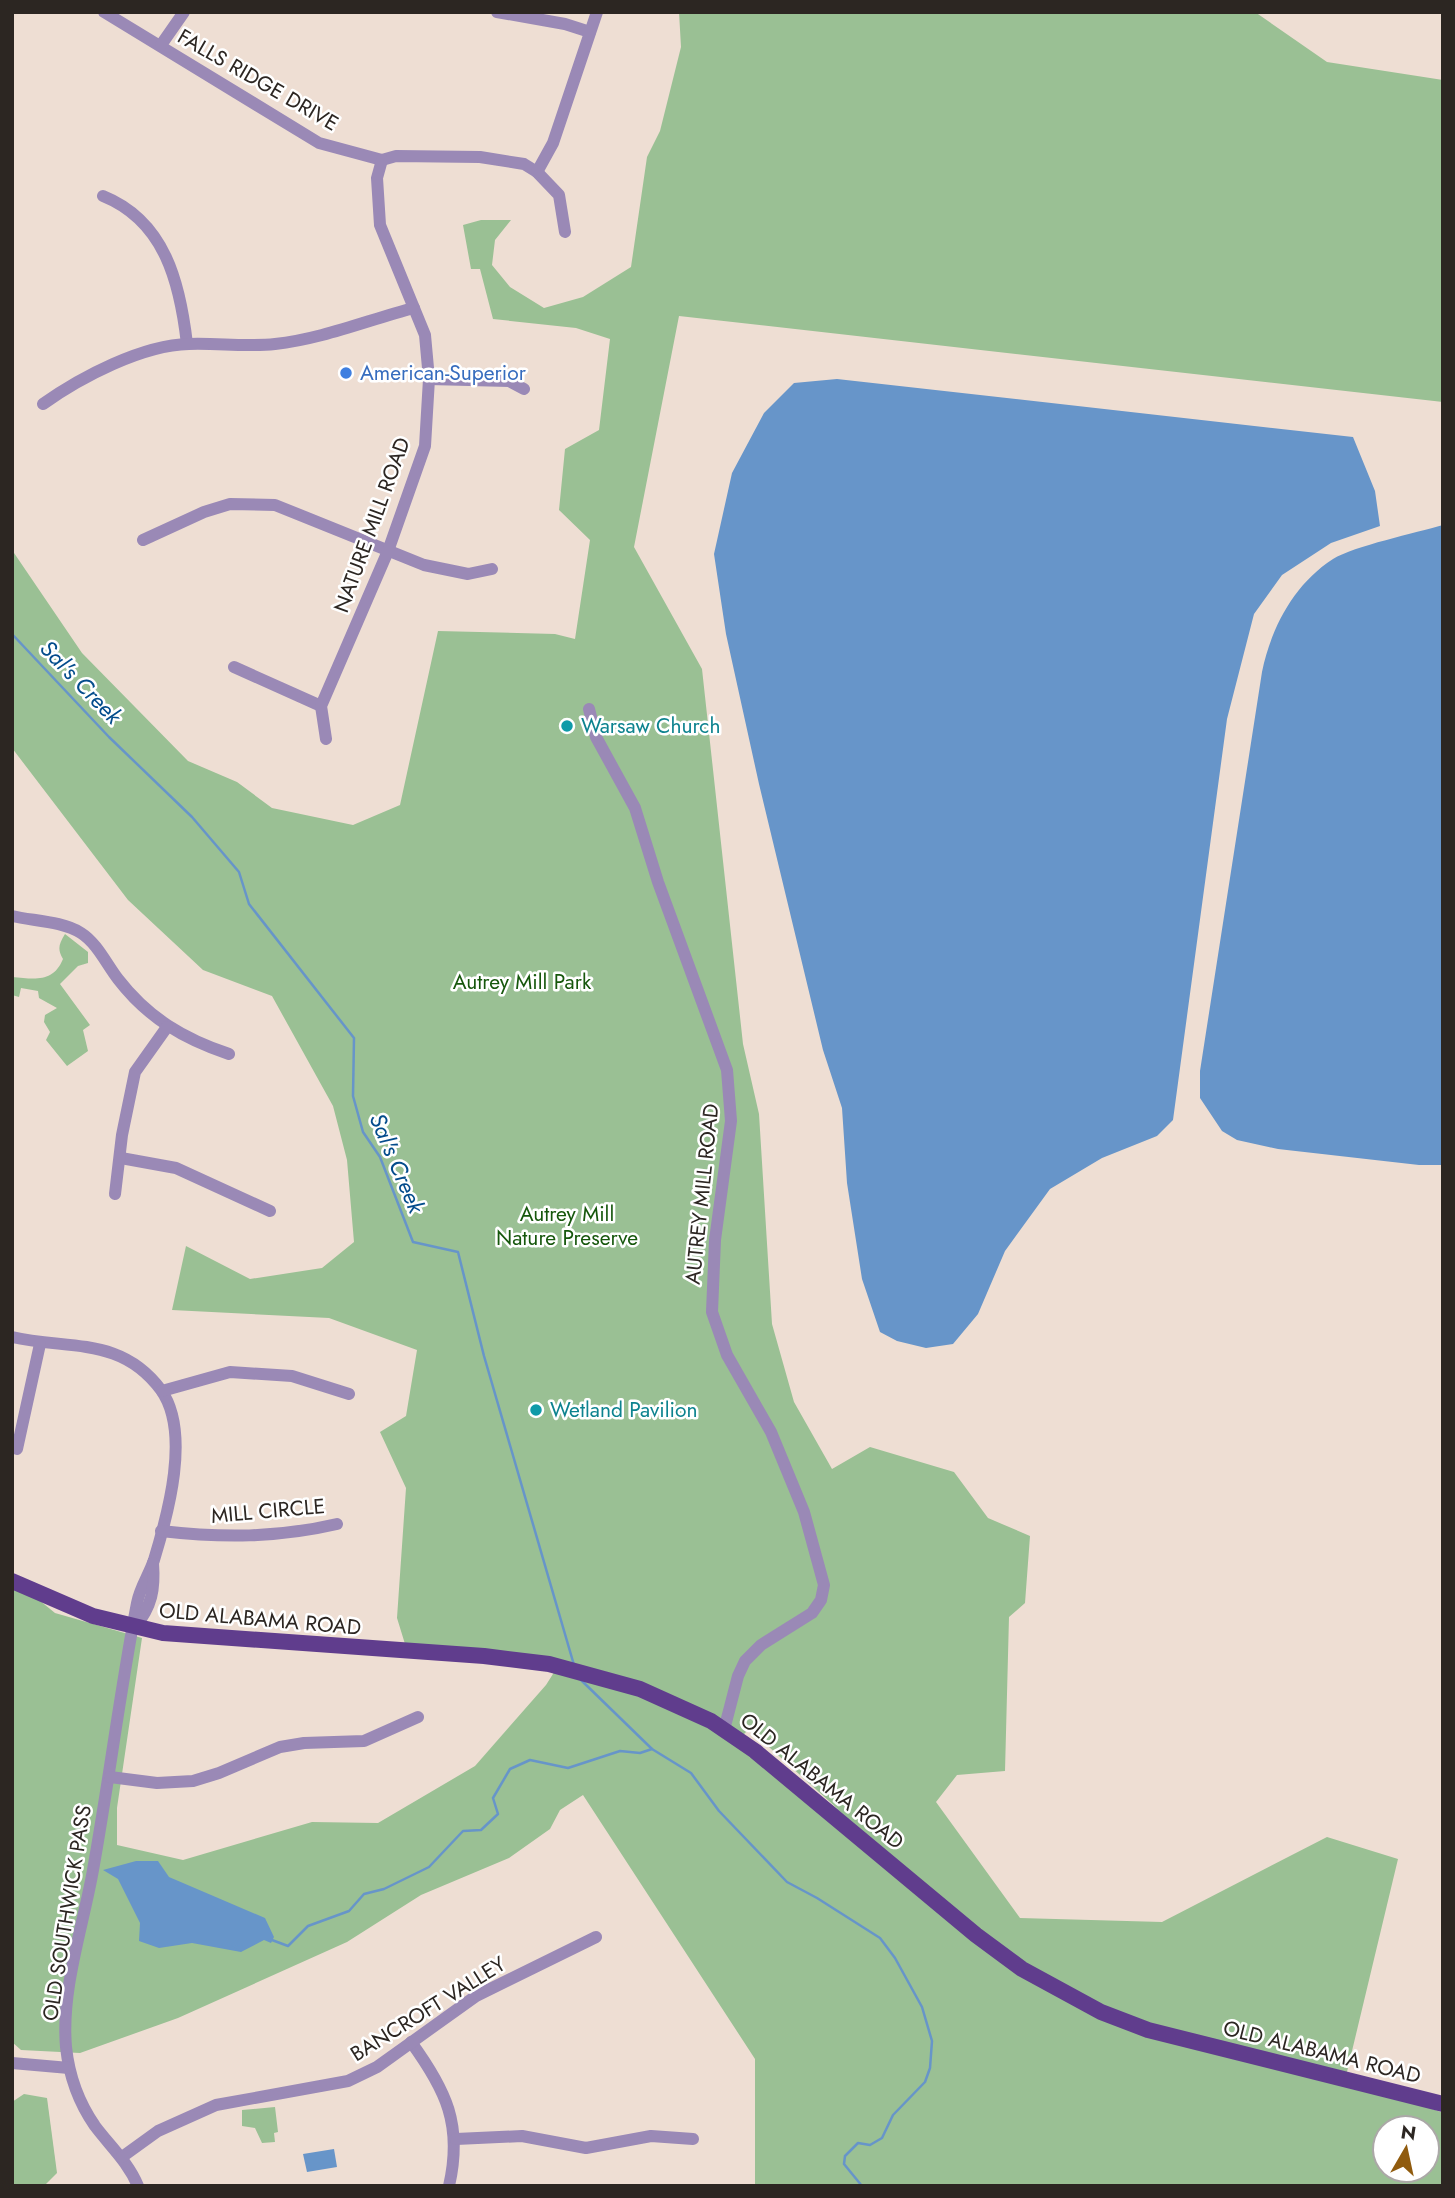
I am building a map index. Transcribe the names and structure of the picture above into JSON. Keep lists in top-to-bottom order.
{
  "streets": {
    "main road": ["OLD ALABAMA ROAD"],
    "street": [
      "FALLS RIDGE DRIVE",
      "NATURE MILL ROAD",
      "AUTREY MILL ROAD",
      "MILL CIRCLE",
      "OLD SOUTHWICK PASS",
      "BANCROFT VALLEY"
    ]
  },
  "crossings": [
    ["FALLS RIDGE DRIVE", "NATURE MILL ROAD"],
    ["AUTREY MILL ROAD", "OLD ALABAMA ROAD"],
    ["OLD ALABAMA ROAD", "OLD SOUTHWICK PASS"],
    ["OLD SOUTHWICK PASS", "BANCROFT VALLEY"]
  ],
  "water": ["Sal's Creek"],
  "parks": ["Autrey Mill Park", "Autrey Mill Nature Preserve"],
  "places": ["American-Superior", "Warsaw Church", "Wetland Pavilion"],
  "north": "top"
}
